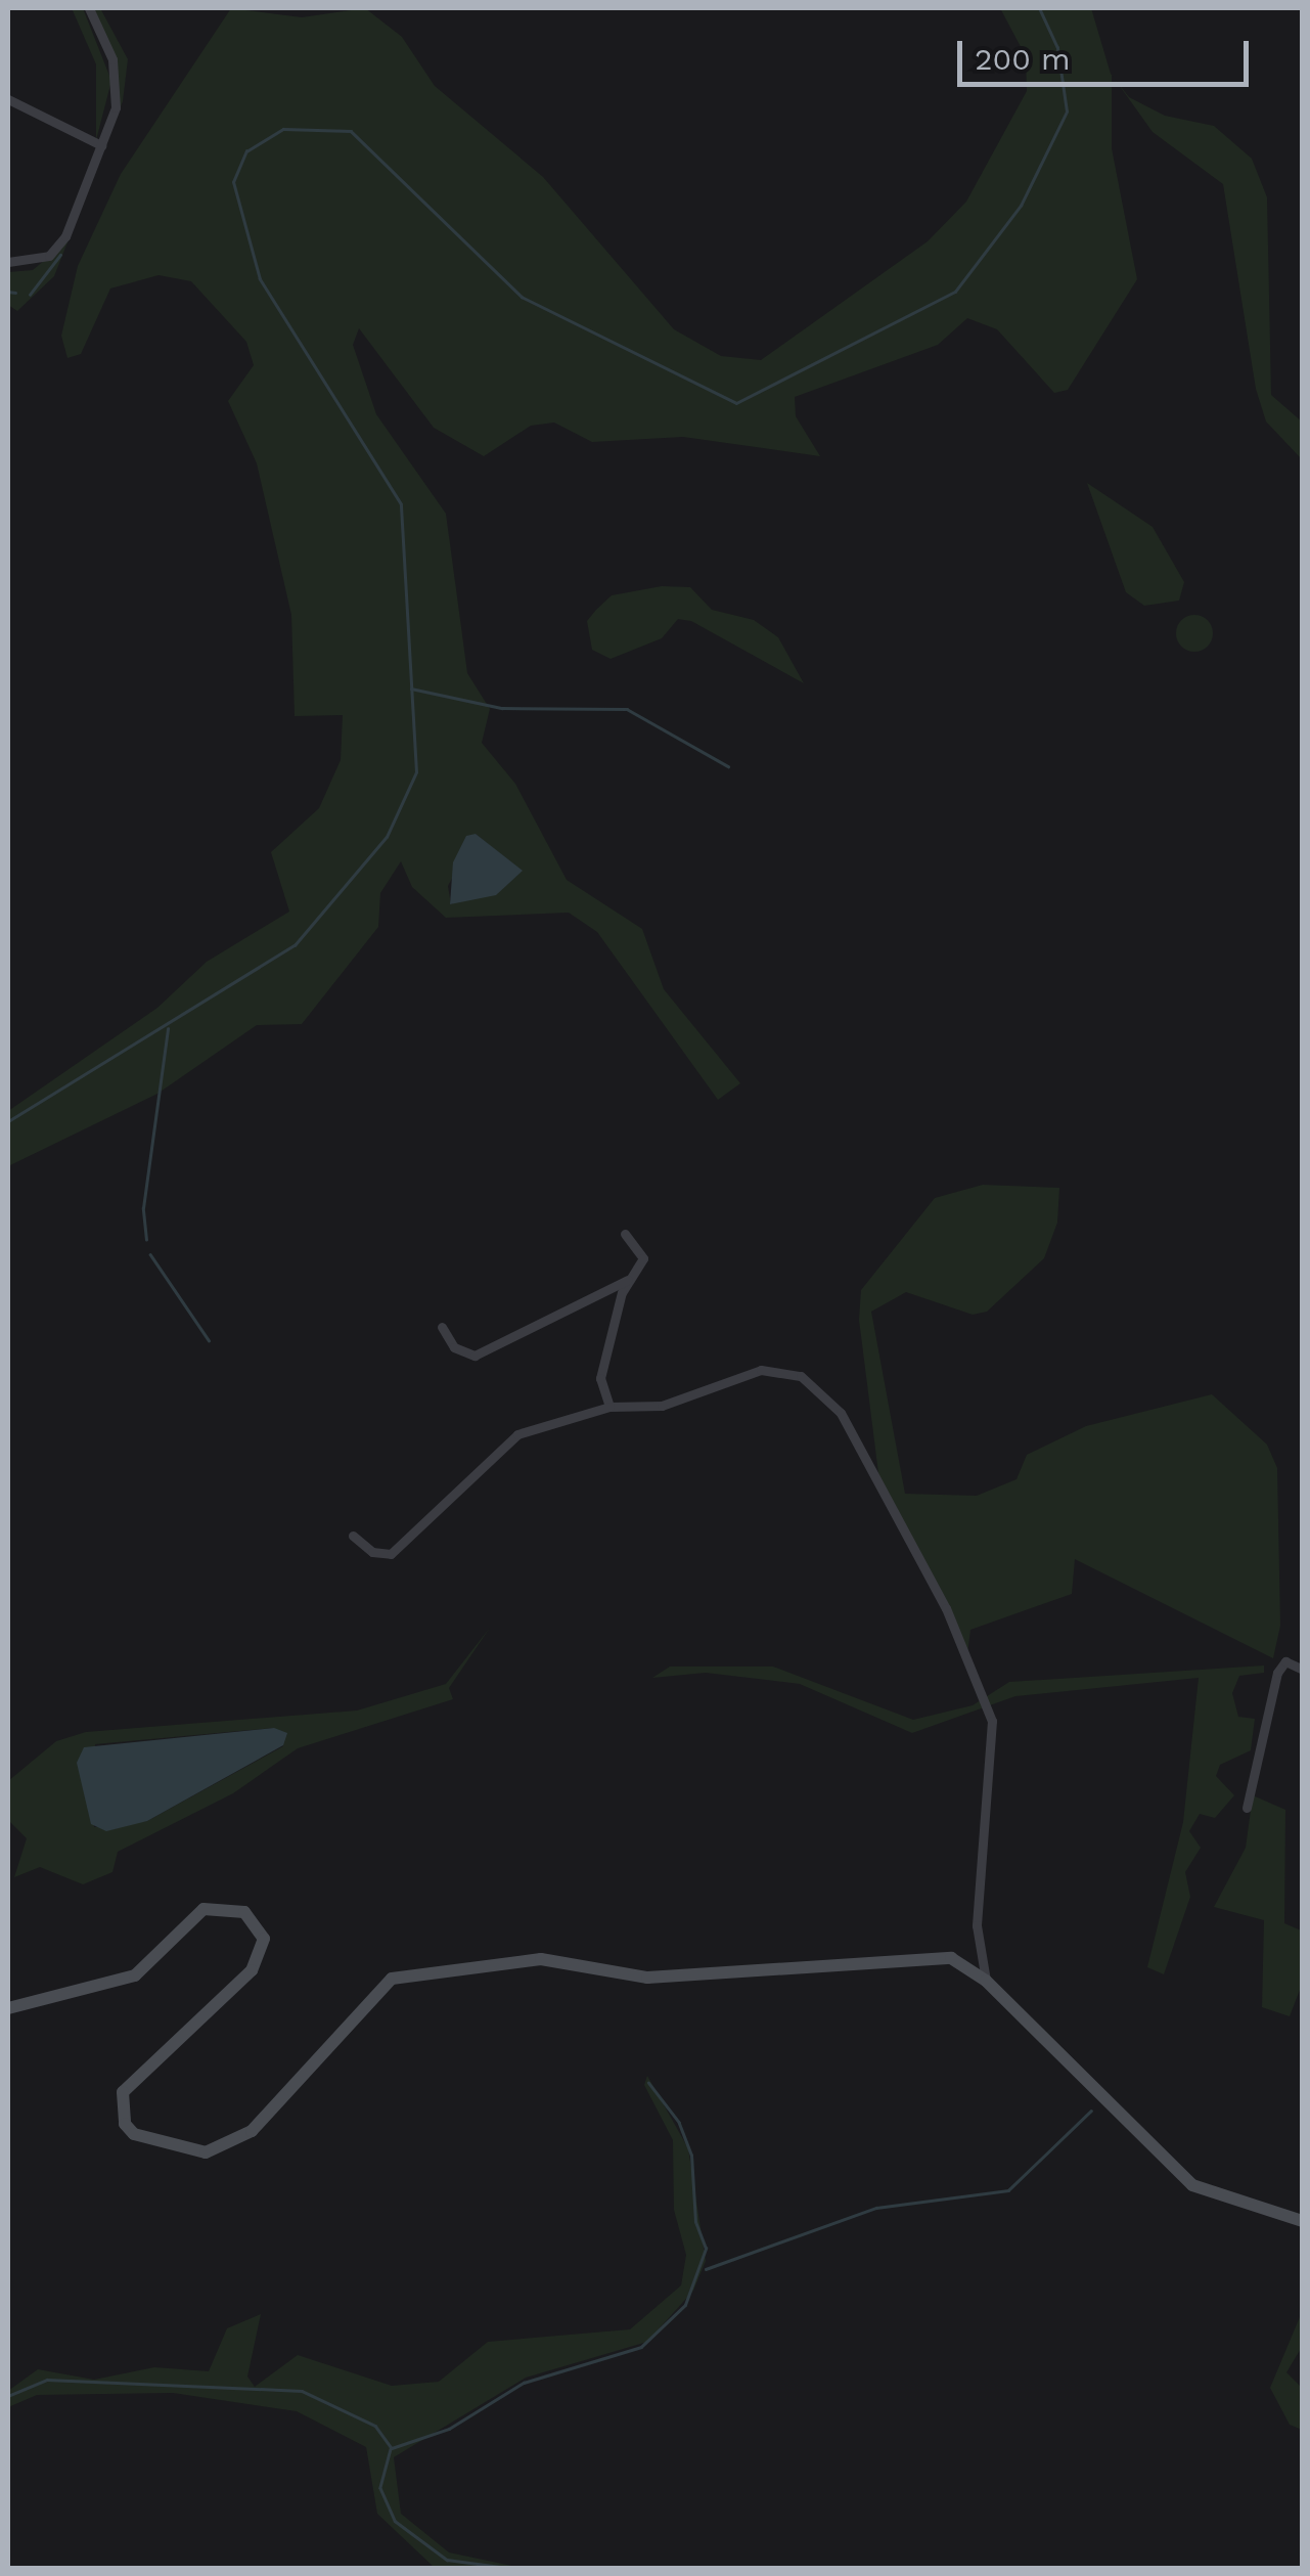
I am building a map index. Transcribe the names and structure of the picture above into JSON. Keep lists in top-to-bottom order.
{
  "scale_bar": "200 m"
}
